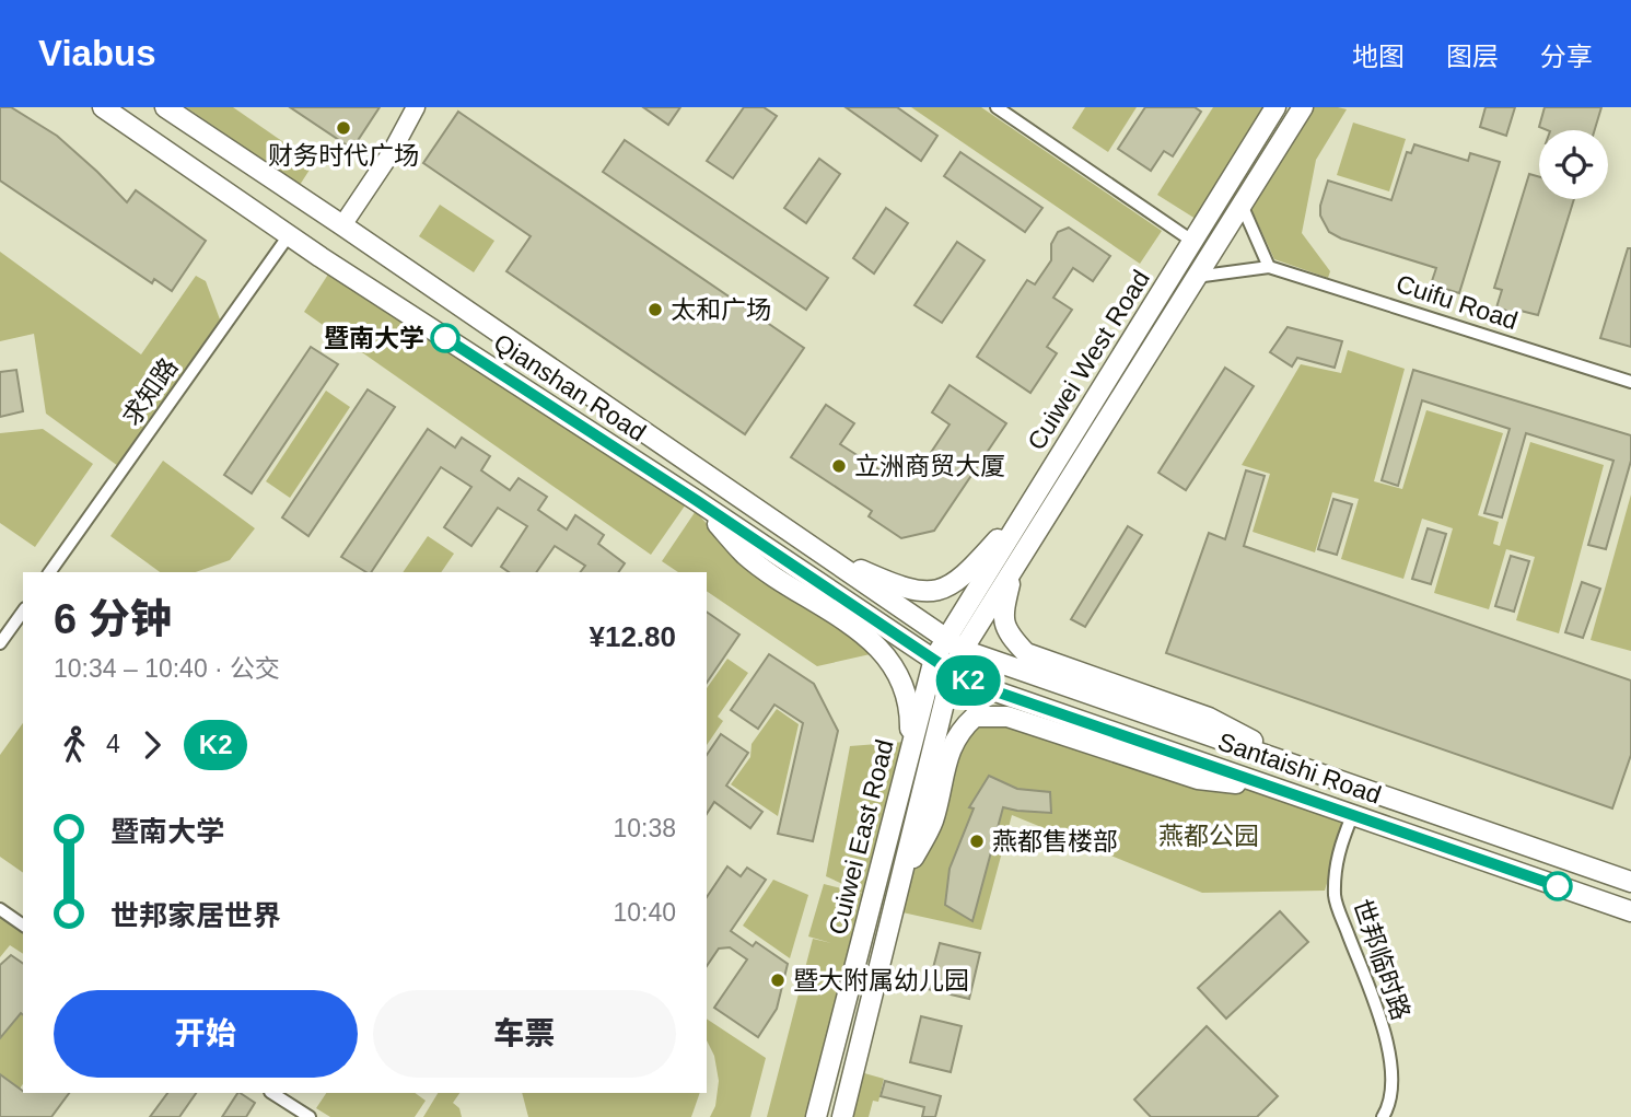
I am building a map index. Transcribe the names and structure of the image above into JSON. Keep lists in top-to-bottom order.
{
  "streets": {
    "main road": [
      "Cuiwei West Road",
      "Qianshan Road",
      "Santaishi Road",
      "Cuiwei East Road"
    ],
    "street": ["Cuifu Road", "求知路", "世邦临时路"]
  },
  "crossings": [
    ["Cuiwei West Road", "Qianshan Road"],
    ["Cuiwei West Road", "Santaishi Road"],
    ["Cuiwei West Road", "Cuiwei East Road"],
    ["Qianshan Road", "求知路"],
    ["Qianshan Road", "Santaishi Road"],
    ["Qianshan Road", "Cuiwei East Road"],
    ["Santaishi Road", "Cuiwei East Road"],
    ["Santaishi Road", "世邦临时路"]
  ],
  "parks": ["燕都公园"],
  "places": [
    "财务时代广场",
    "太和广场",
    "暨南大学",
    "立洲商贸大厦",
    "燕都售楼部",
    "暨大附属幼儿园"
  ],
  "lines": ["bus line K2"],
  "page": {
    "header": "Viabus",
    "nav": ["地图", "图层", "分享"],
    "on_map": "K2",
    "heading": ["6 分钟", "10:34 – 10:40 · 公交", "¥12.80"],
    "legs": ["4", "K2"],
    "list": [
      {
        "name": "暨南大学",
        "value": "10:38"
      },
      {
        "name": "世邦家居世界",
        "value": "10:40"
      }
    ],
    "buttons": ["开始", "车票"]
  }
}
